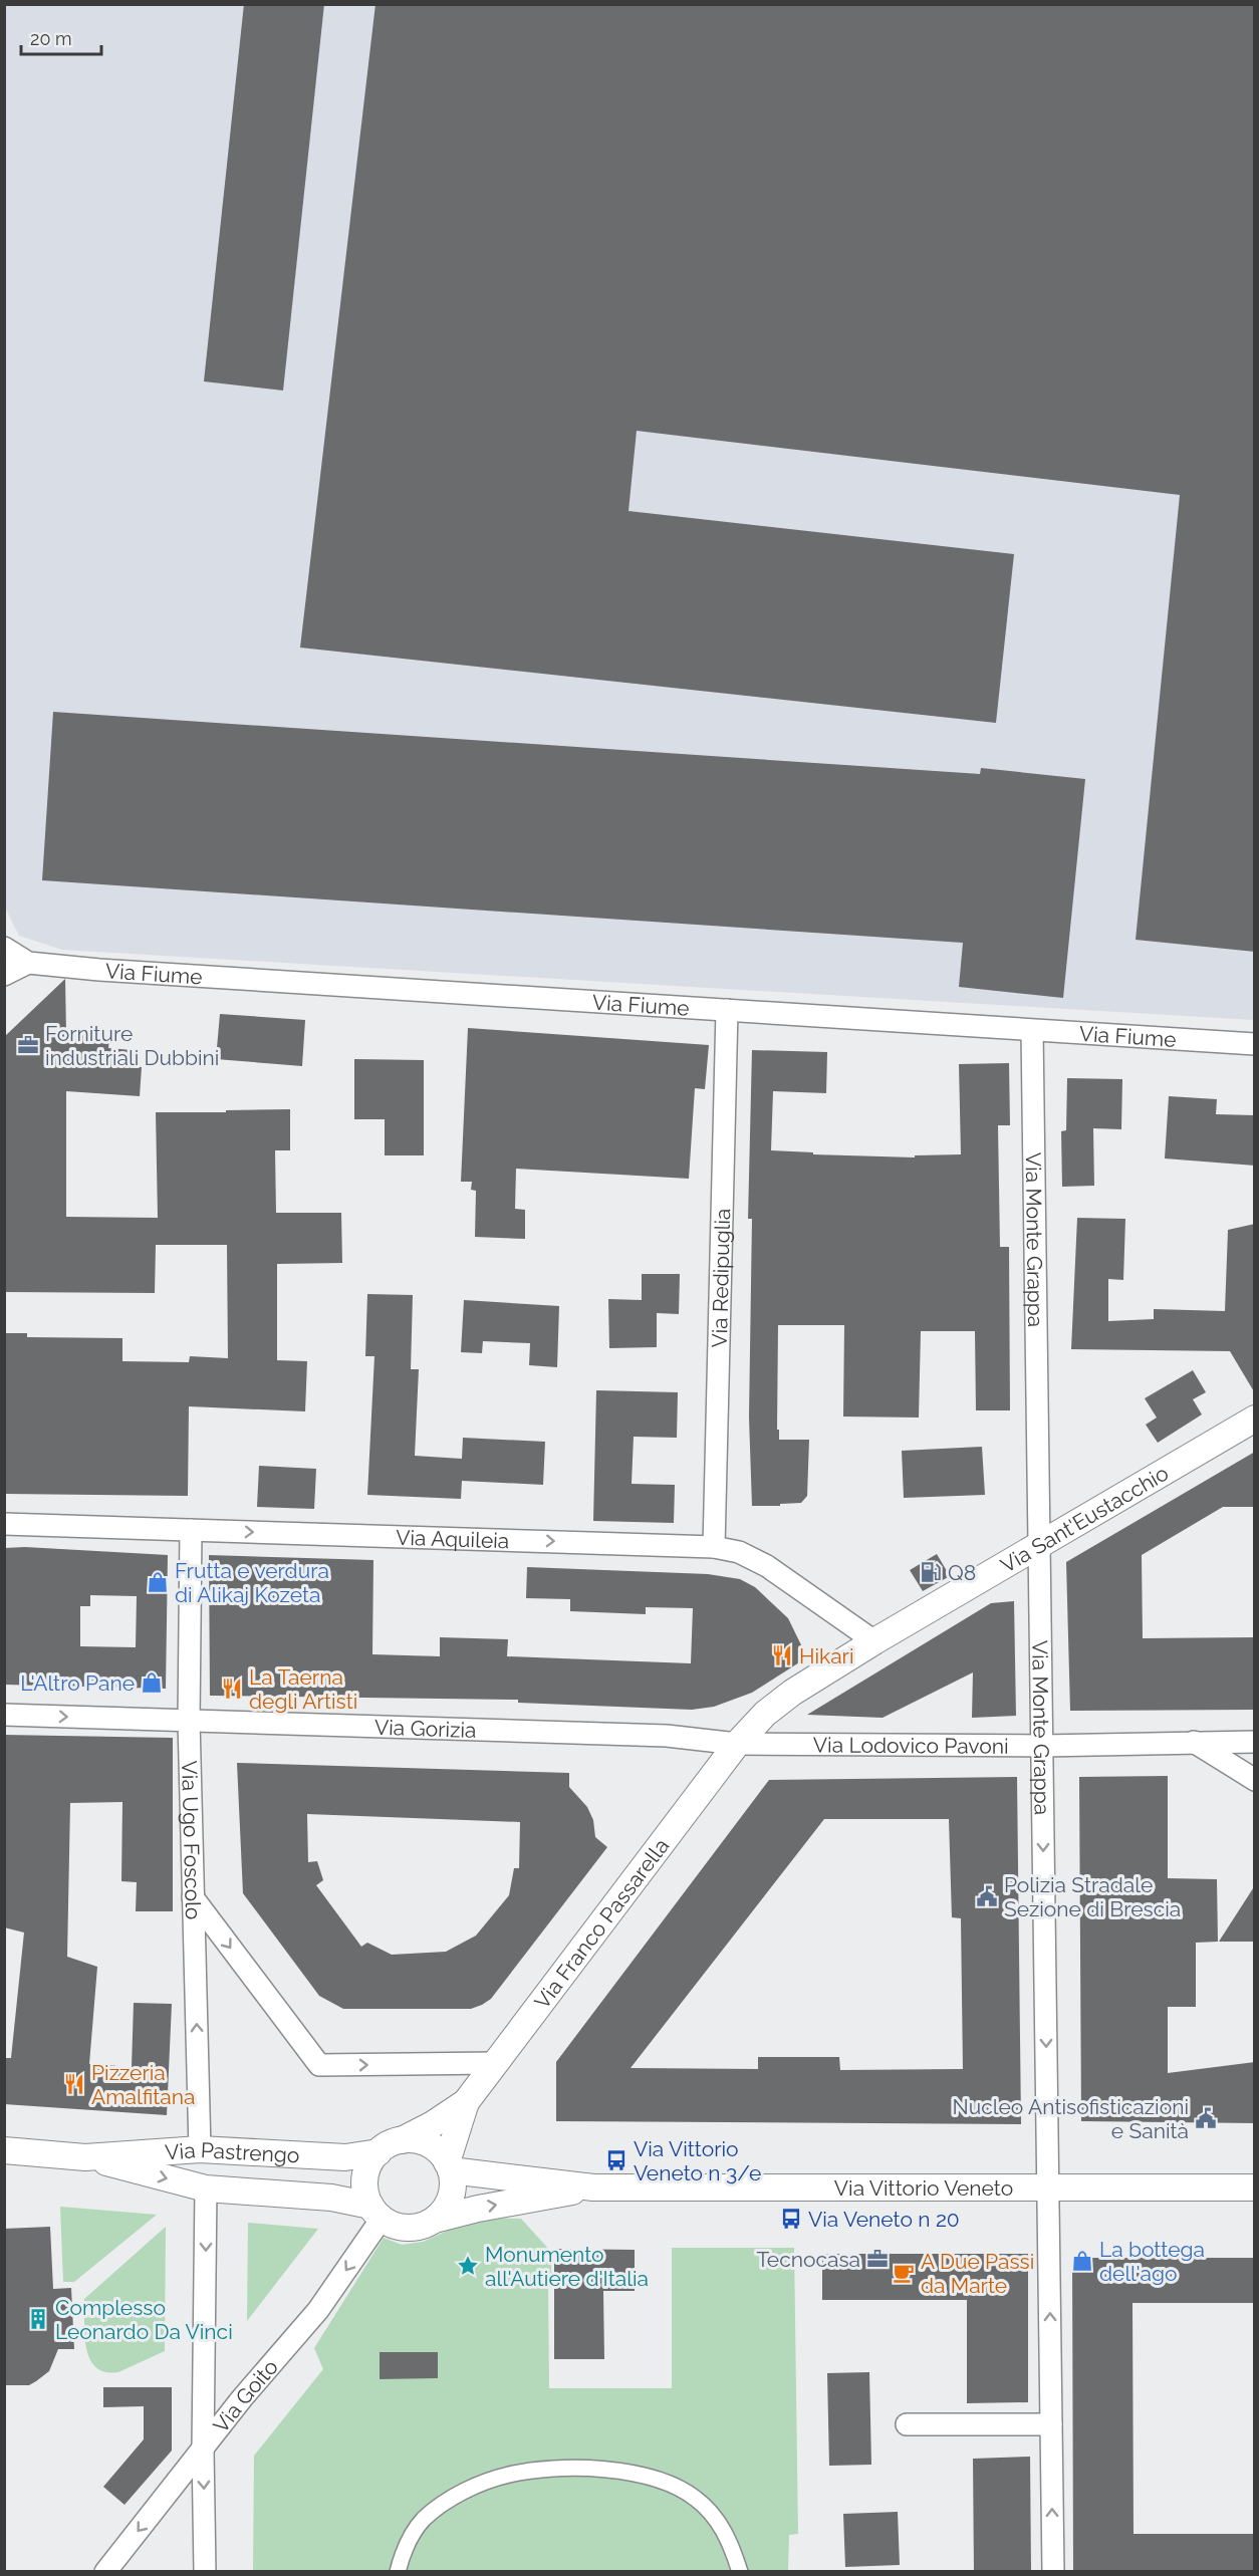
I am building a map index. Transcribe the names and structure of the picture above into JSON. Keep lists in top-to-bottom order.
{
  "streets": {
    "street": [
      "Via Fiume",
      "Via Monte Grappa",
      "Via Redipuglia",
      "Via Sant'Eustacchio",
      "Via Aquileia",
      "Via Gorizia",
      "Via Lodovico Pavoni",
      "Via Ugo Foscolo",
      "Via Franco Passarella",
      "Via Pastrengo",
      "Via Vittorio Veneto",
      "Via Goito"
    ]
  },
  "crossings": [
    ["Via Fiume", "Via Monte Grappa"],
    ["Via Fiume", "Via Redipuglia"],
    ["Via Monte Grappa", "Via Sant'Eustacchio"],
    ["Via Monte Grappa", "Via Lodovico Pavoni"],
    ["Via Monte Grappa", "Via Vittorio Veneto"],
    ["Via Redipuglia", "Via Aquileia"],
    ["Via Sant'Eustacchio", "Via Aquileia"],
    ["Via Sant'Eustacchio", "Via Gorizia"],
    ["Via Sant'Eustacchio", "Via Lodovico Pavoni"],
    ["Via Sant'Eustacchio", "Via Franco Passarella"],
    ["Via Aquileia", "Via Ugo Foscolo"],
    ["Via Gorizia", "Via Lodovico Pavoni"],
    ["Via Gorizia", "Via Ugo Foscolo"],
    ["Via Gorizia", "Via Franco Passarella"],
    ["Via Lodovico Pavoni", "Via Franco Passarella"],
    ["Via Ugo Foscolo", "Via Pastrengo"],
    ["Via Franco Passarella", "Via Pastrengo"],
    ["Via Franco Passarella", "Via Vittorio Veneto"],
    ["Via Franco Passarella", "Via Goito"],
    ["Via Pastrengo", "Via Vittorio Veneto"],
    ["Via Pastrengo", "Via Goito"],
    ["Via Vittorio Veneto", "Via Goito"]
  ],
  "one_way": ["Via Aquileia", "Via Ugo Foscolo", "Via Goito"],
  "places": {
    "office": ["Forniture industriali Dubbini", "Tecnocasa"],
    "fuel station": ["Q8"],
    "shop": ["Frutta e verdura di Alikaj Kozeta", "L'Altro Pane", "La bottega dell'ago"],
    "restaurant": ["Hikari", "La Taerna degli Artisti", "Pizzeria Amalfitana"],
    "public building": ["Polizia Stradale Sezione di Brescia", "Nucleo Antisofisticazioni e Sanità"],
    "bus stop": ["Via Vittorio Veneto n 3/e", "Via Veneto n 20"],
    "place": ["Monumento all'Autiere d'Italia"],
    "cafe": ["A Due Passi da Marte"],
    "building": ["Complesso Leonardo Da Vinci"]
  },
  "scale_bar": "20 m"
}
